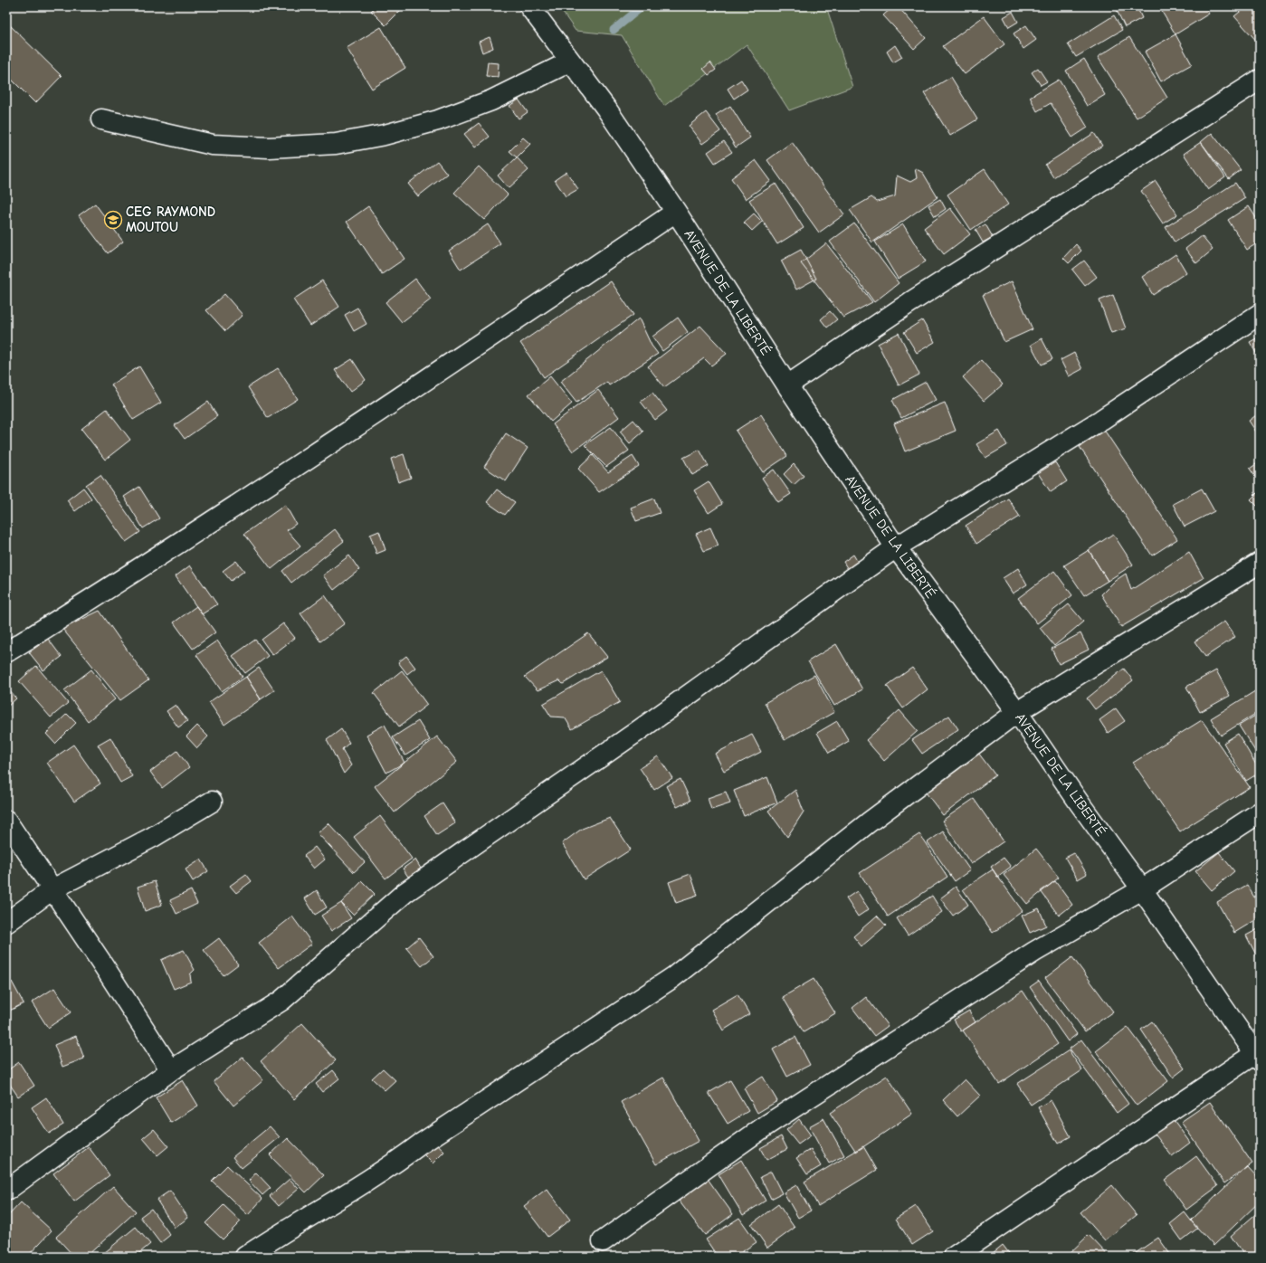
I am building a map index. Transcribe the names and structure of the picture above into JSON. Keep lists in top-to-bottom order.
{
  "streets": {
    "street": ["AVENUE DE LA LIBERTÉ"]
  },
  "places": {
    "school or university": ["CEG RAYMOND MOUTOU"]
  }
}
